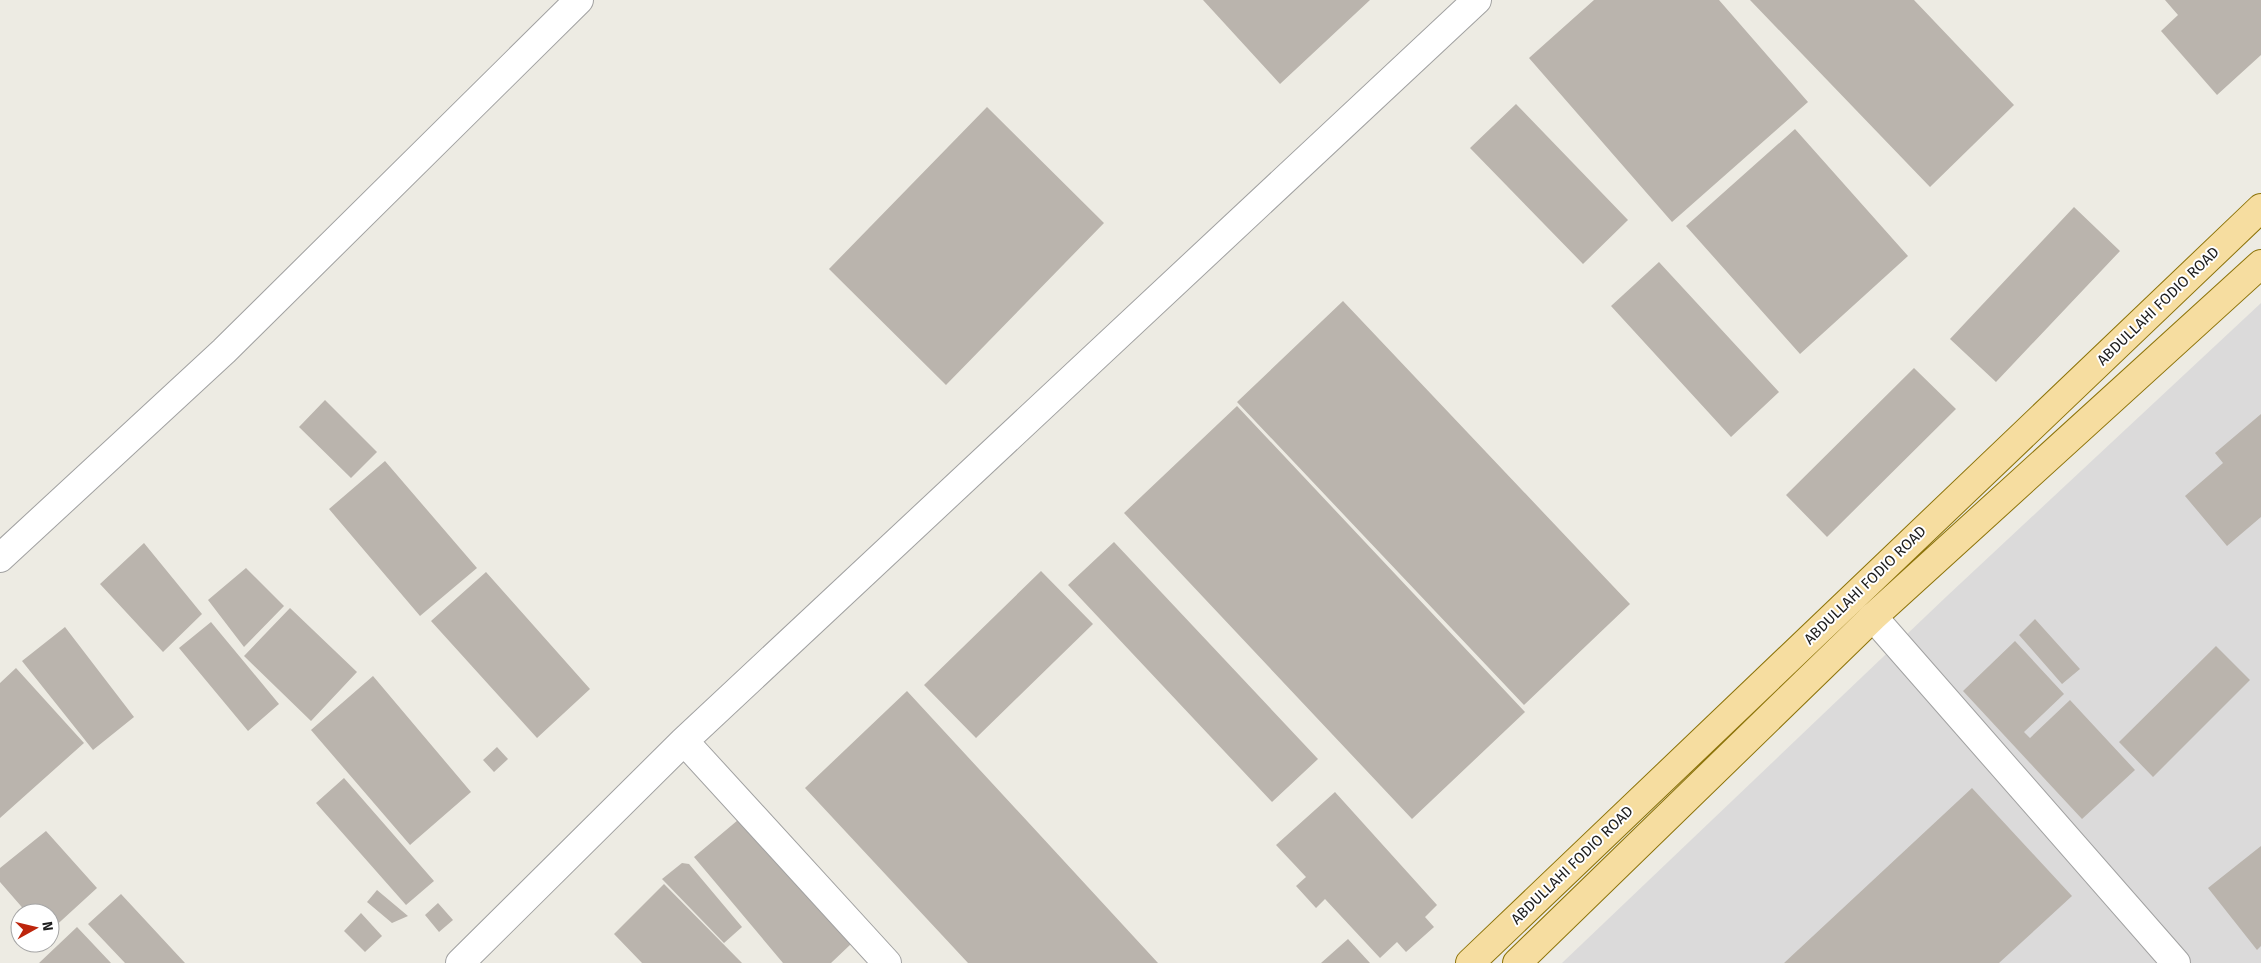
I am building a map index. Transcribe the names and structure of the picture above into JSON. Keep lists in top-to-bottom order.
{
  "streets": {
    "main road": ["ABDULLAHI FODIO ROAD"]
  },
  "north": "right"
}
